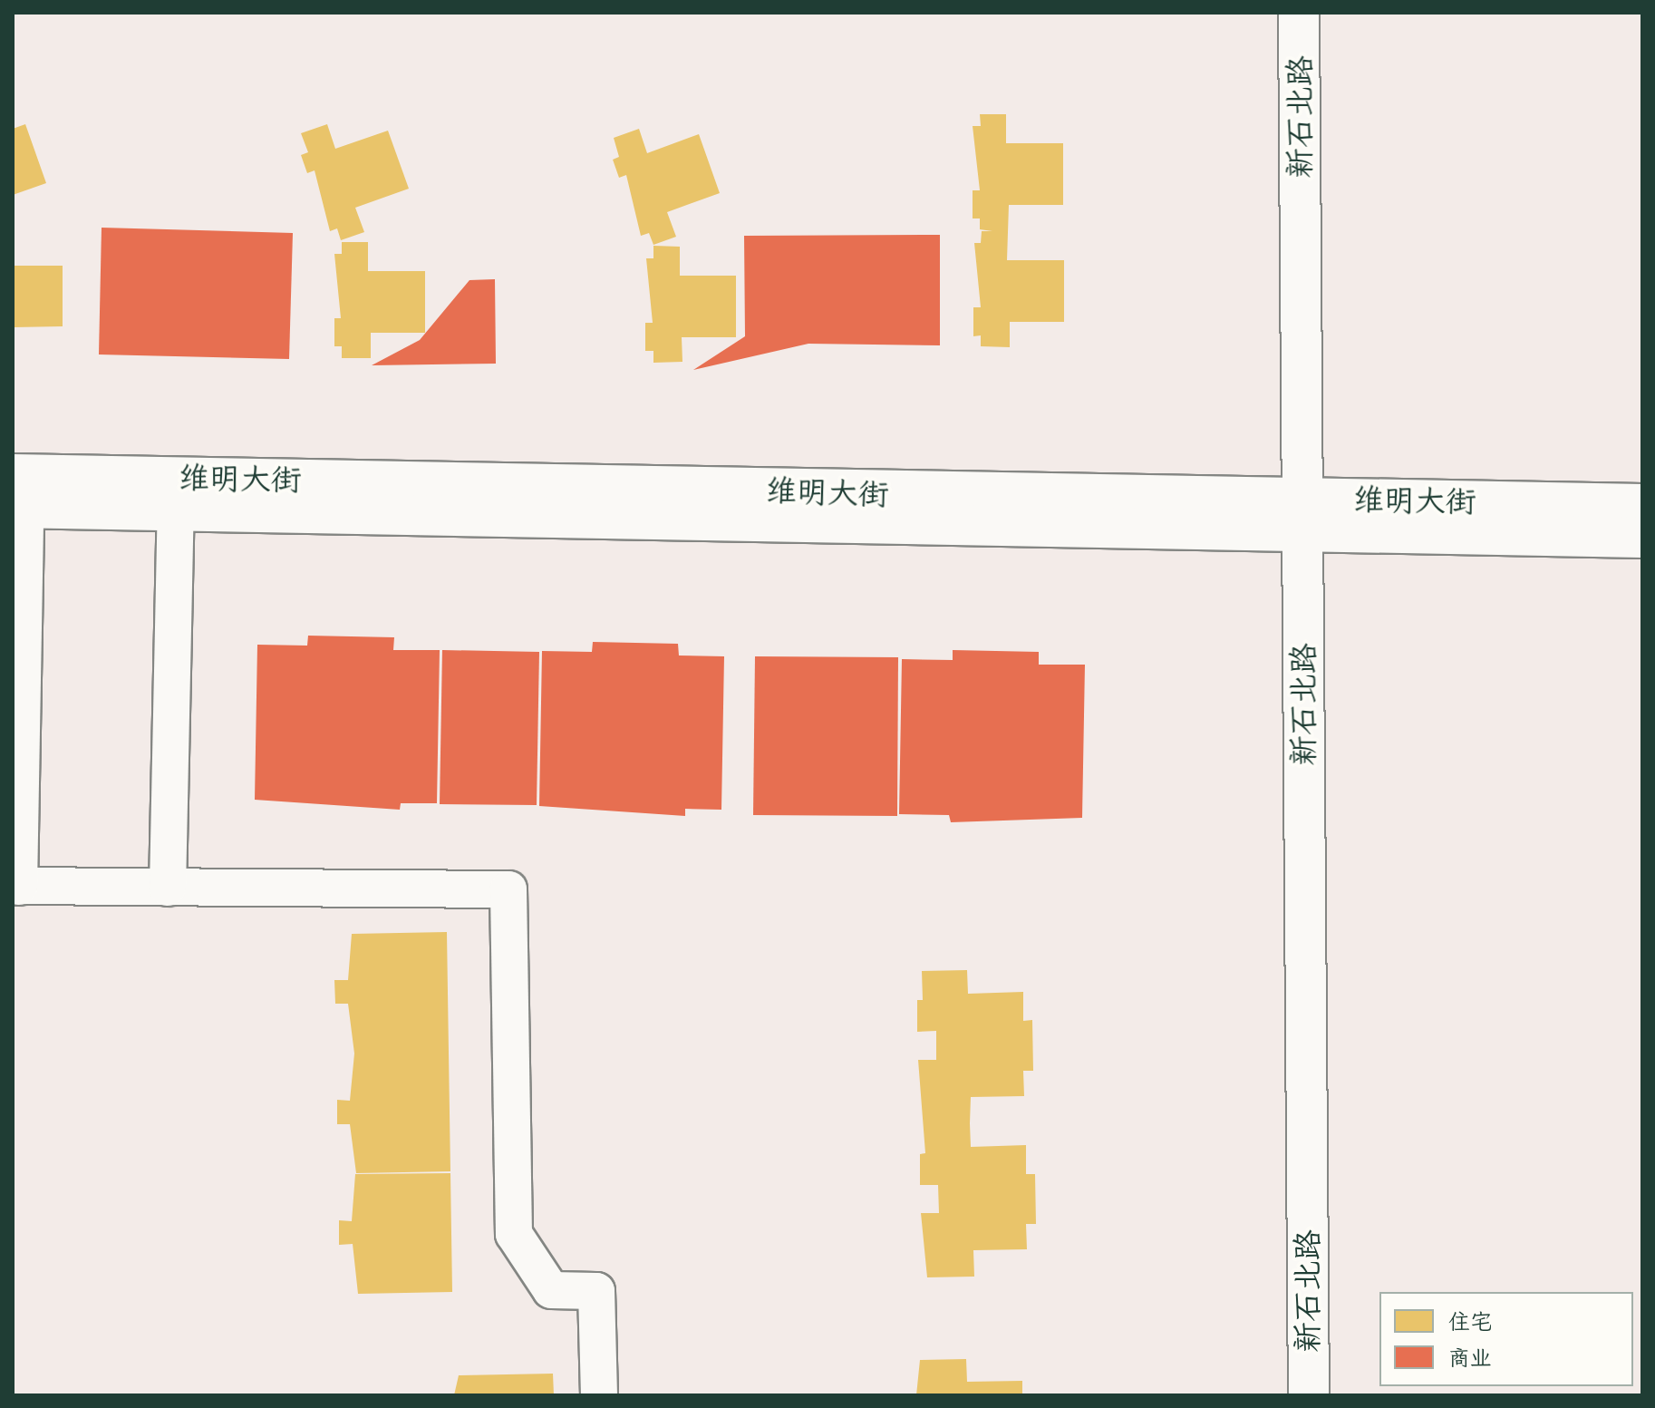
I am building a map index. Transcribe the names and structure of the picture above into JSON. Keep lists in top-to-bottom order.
{
  "streets": {
    "main road": ["新石北路", "维明大街"]
  },
  "crossings": [
    ["新石北路", "维明大街"]
  ],
  "legend": ["住宅", "商业"]
}
